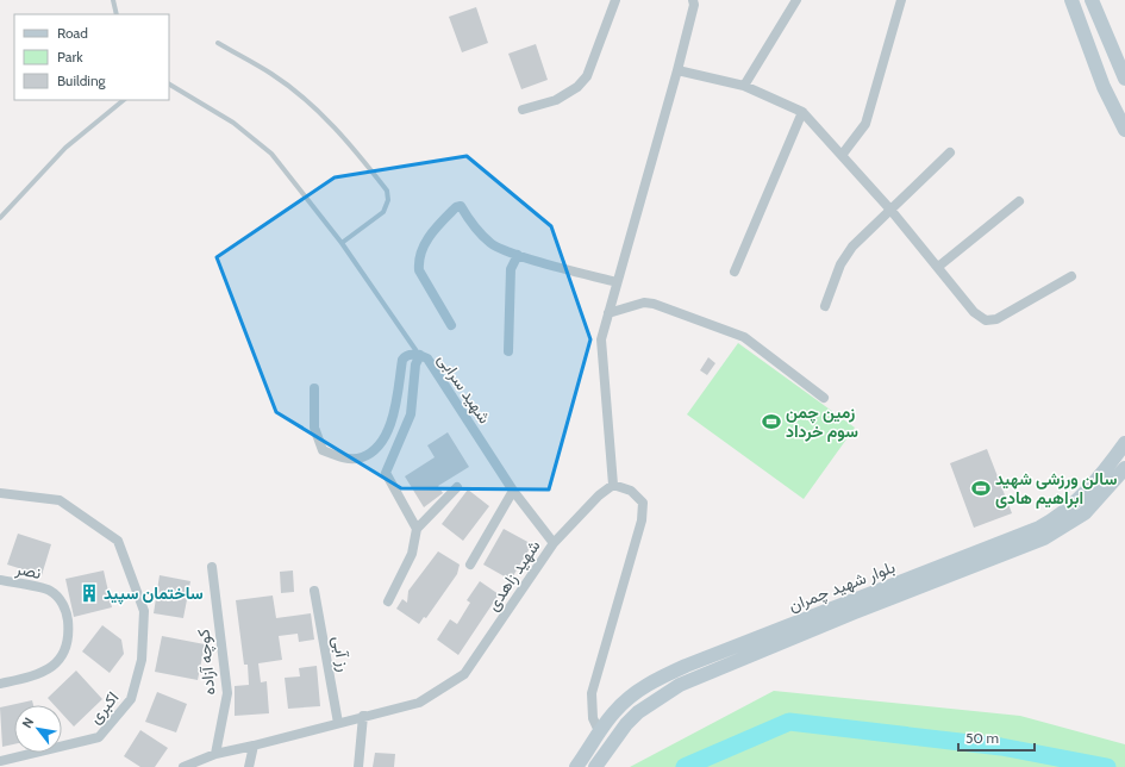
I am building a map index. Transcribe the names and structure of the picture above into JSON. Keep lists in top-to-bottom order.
{
  "streets": {
    "main road": ["بلوار شهید چمران"],
    "street": [
      "شهید سرابی",
      "نصر",
      "شهید زاهدی",
      "رز آبی",
      "کوچه آزاده",
      "اکبری"
    ]
  },
  "crossings": [
    ["شهید سرابی", "شهید زاهدی"],
    ["شهید زاهدی", "رز آبی"],
    ["شهید زاهدی", "کوچه آزاده"]
  ],
  "places": {
    "sports": ["زمین چمن سوم خرداد", "سالن ورزشی شهید ابراهیم هادی"],
    "building": ["ساختمان سپید"]
  },
  "legend": ["Road", "Park", "Building"],
  "scale_bar": "50 m",
  "north": "top left"
}
